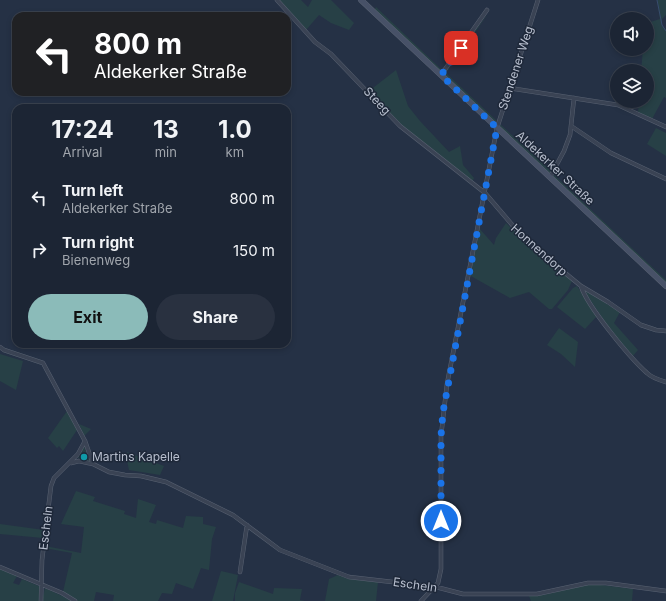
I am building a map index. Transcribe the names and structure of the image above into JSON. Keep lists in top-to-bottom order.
{
  "streets": {
    "street": [
      "Stendener Weg",
      "Steeg",
      "Aldekerker Straße",
      "Honnendorp",
      "Escheln"
    ]
  },
  "crossings": [
    ["Stendener Weg", "Steeg"],
    ["Stendener Weg", "Aldekerker Straße"],
    ["Stendener Weg", "Honnendorp"],
    ["Stendener Weg", "Escheln"],
    ["Steeg", "Honnendorp"]
  ],
  "places": ["Martins Kapelle"],
  "page": {
    "turn": ["800 m", "Aldekerker Straße"],
    "eta": [
      "17:24",
      "Arrival",
      "13",
      "min",
      "1.0",
      "km"
    ],
    "list": [
      {
        "name": "Turn left",
        "note": "Aldekerker Straße",
        "value": "800 m"
      },
      {
        "name": "Turn right",
        "note": "Bienenweg",
        "value": "150 m"
      }
    ],
    "buttons": ["Exit", "Share"]
  }
}
